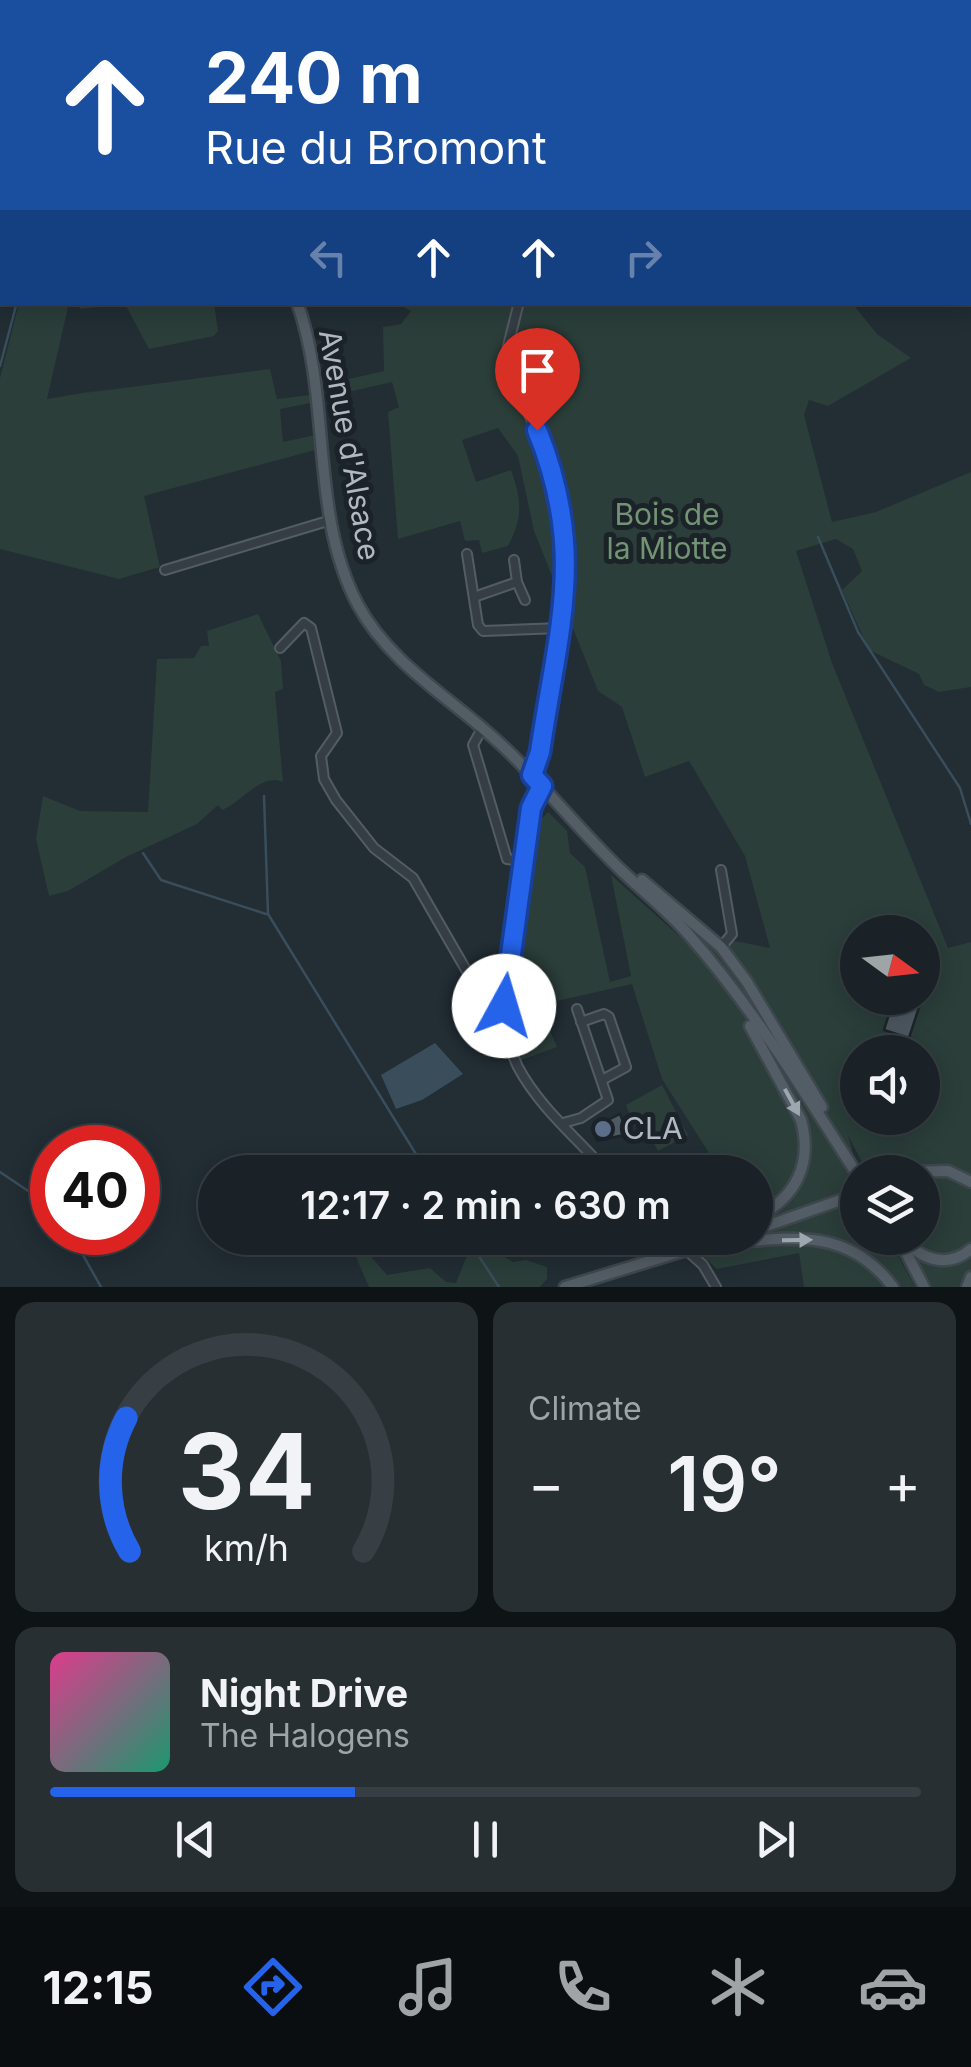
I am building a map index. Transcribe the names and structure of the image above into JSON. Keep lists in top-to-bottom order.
{
  "streets": {
    "main road": ["Avenue d'Alsace"]
  },
  "parks": ["Bois de la Miotte"],
  "places": ["CLA"],
  "north": "right",
  "page": {
    "turn": ["240 m", "Rue du Bromont"],
    "limit": "40",
    "trip": "12:17 · 2 min · 630 m",
    "tile": "Climate",
    "heat": ["−", "19°", "+"],
    "song": ["Night Drive", "The Halogens"],
    "tabs": "12:15",
    "gauge": ["34", "km/h"]
  }
}
